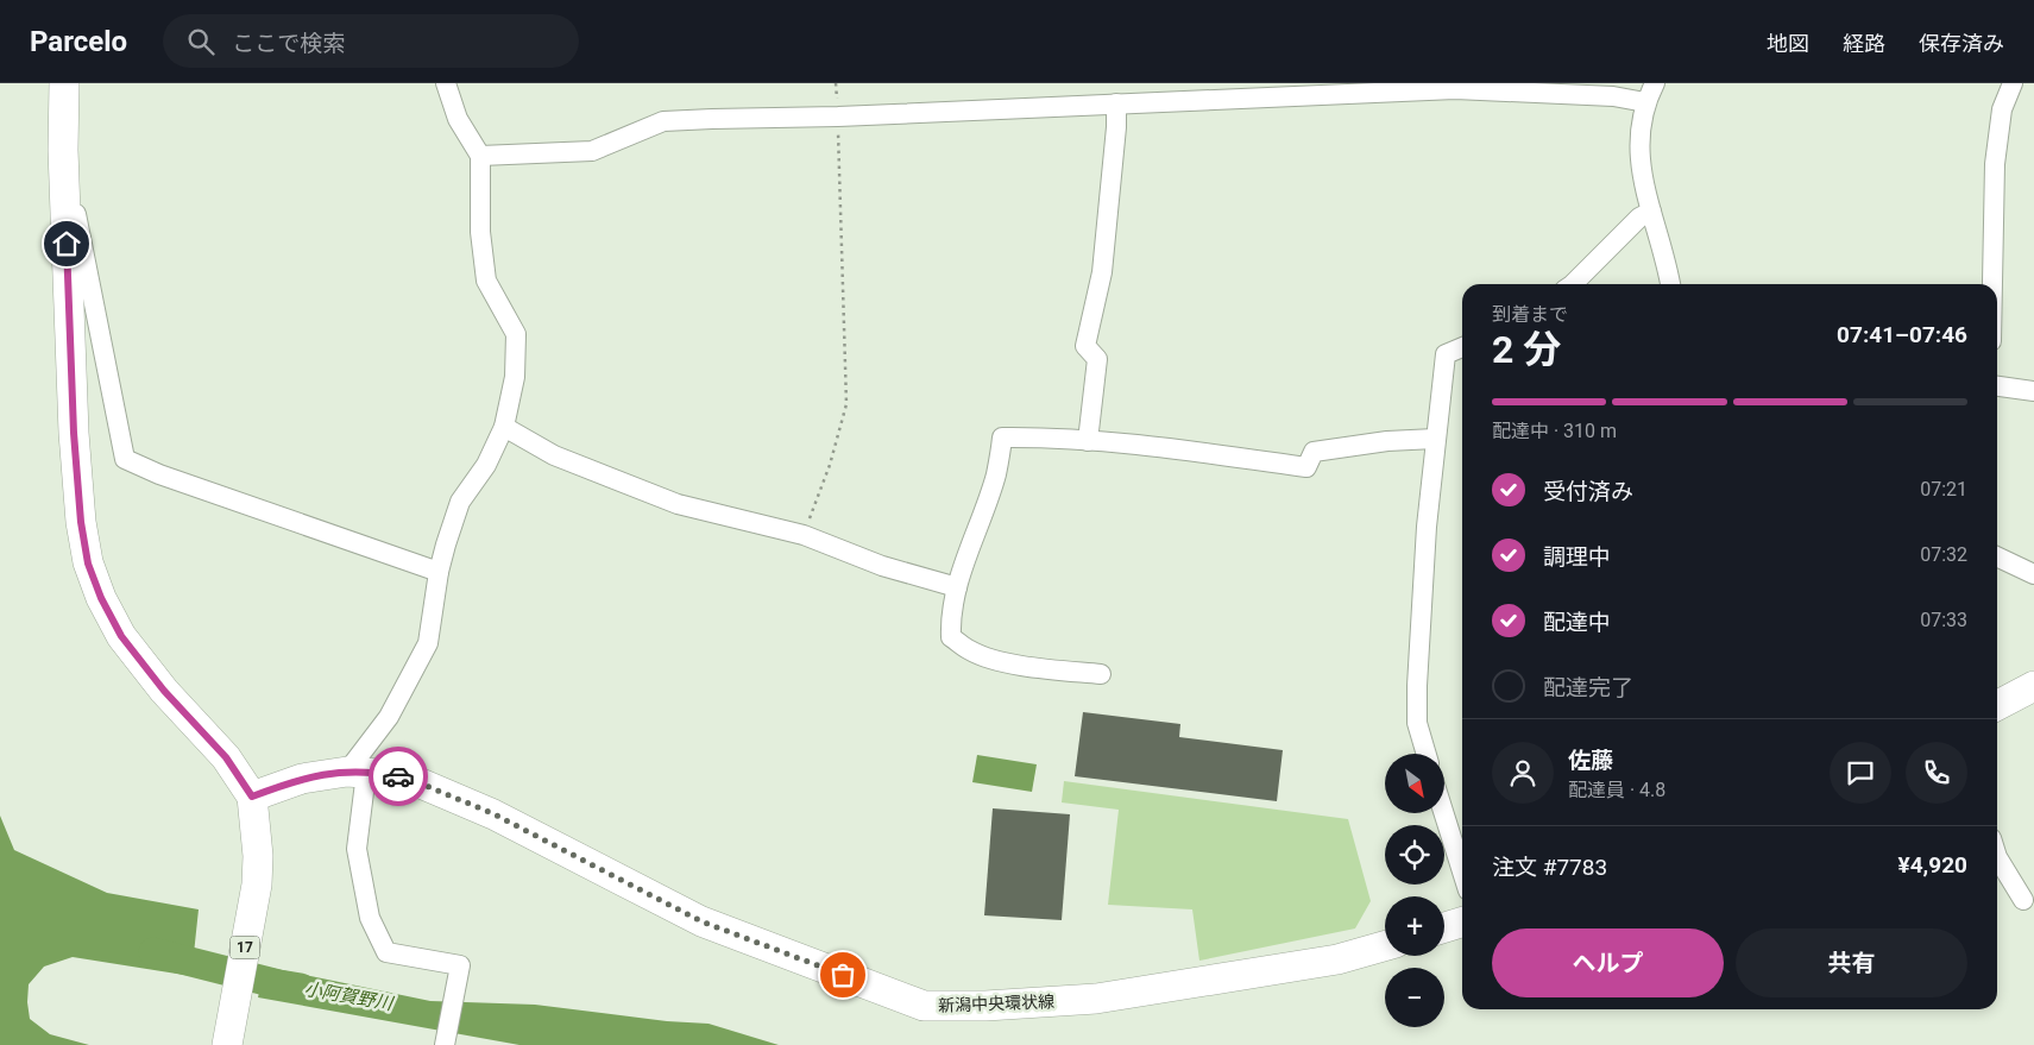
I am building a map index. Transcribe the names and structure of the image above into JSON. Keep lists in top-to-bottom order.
{
  "streets": {
    "main road": ["17", "新潟中央環状線"]
  },
  "crossings": [
    ["17", "新潟中央環状線"]
  ],
  "water": ["小阿賀野川"],
  "north": "bottom right",
  "page": {
    "header": "Parcelo",
    "search": "ここで検索",
    "nav": ["地図", "経路", "保存済み"],
    "heading": ["2 分", "到着まで", "07:41–07:46"],
    "panel": [
      "佐藤",
      "配達員 · 4.8",
      "注文 #7783",
      "¥4,920"
    ],
    "bar": "配達中 · 310 m",
    "list": [
      ["受付済み", "07:21"],
      ["調理中", "07:32"],
      ["配達中", "07:33"],
      "配達完了"
    ],
    "map_buttons": ["+", "−"],
    "buttons": ["ヘルプ", "共有"]
  }
}
